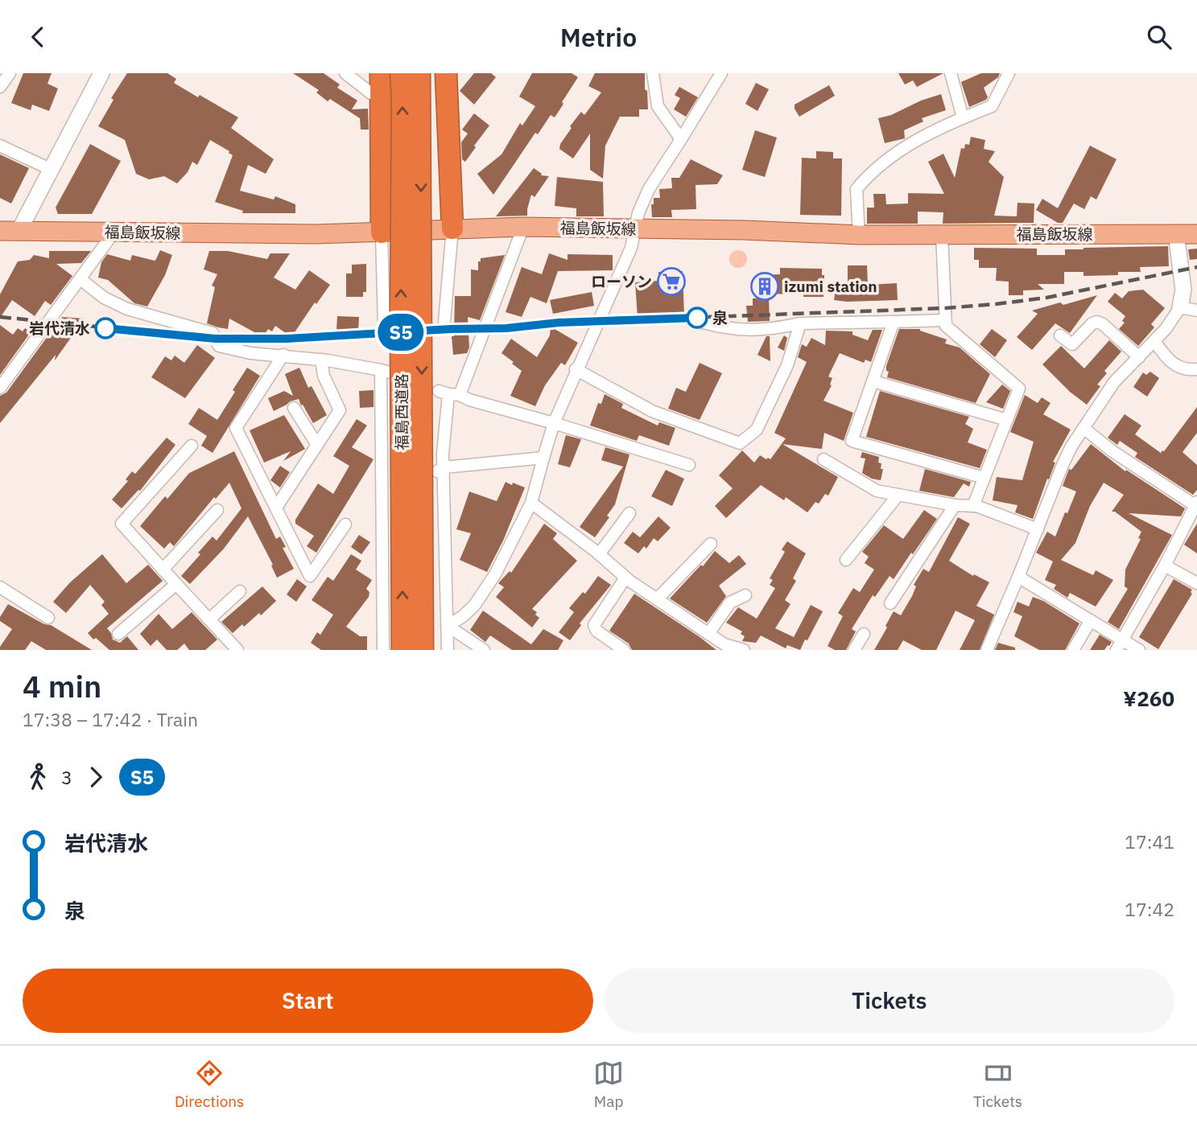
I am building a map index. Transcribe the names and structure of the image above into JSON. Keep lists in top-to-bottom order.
{
  "streets": {
    "highway": ["福島西道路"],
    "main road": ["福島飯坂線"]
  },
  "places": {
    "supermarket": ["ローソン"],
    "building": ["izumi station"],
    "other": ["泉", "岩代清水"]
  },
  "page": {
    "header": "Metrio",
    "on_map": "S5",
    "heading": ["4 min", "17:38 – 17:42 · Train", "¥260"],
    "legs": ["3", "S5"],
    "list": [
      {
        "name": "岩代清水",
        "value": "17:41"
      },
      {
        "name": "泉",
        "value": "17:42"
      }
    ],
    "buttons": ["Start", "Tickets"],
    "tabs": ["Directions", "Map", "Tickets"]
  }
}
